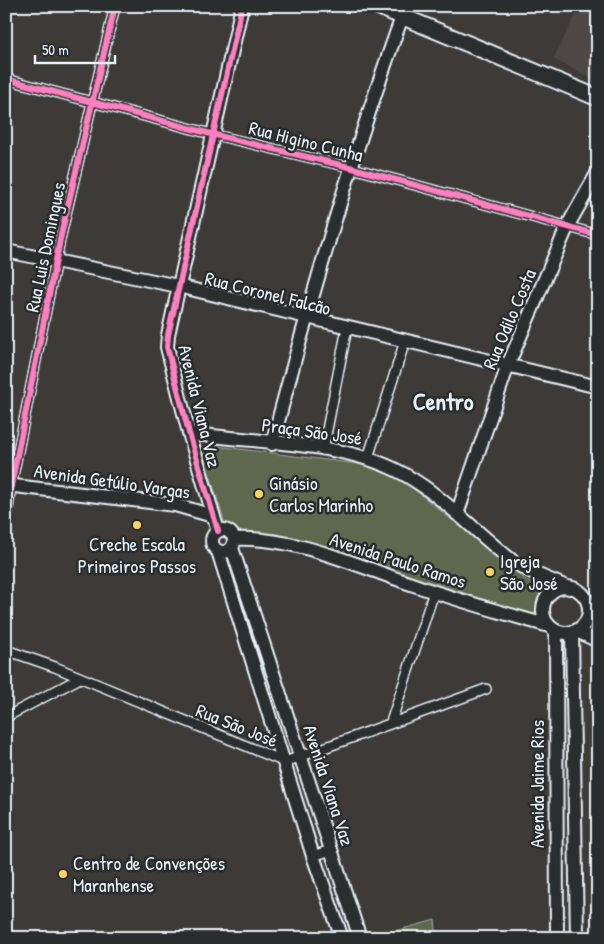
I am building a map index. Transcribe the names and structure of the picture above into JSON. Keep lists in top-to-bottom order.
{
  "streets": {
    "street": [
      "Rua Higino Cunha",
      "Rua Luis Domingues",
      "Rua Coronel Falcão",
      "Rua Odilo Costa",
      "Avenida Viana Vaz",
      "Praça São José",
      "Avenida Getúlio Vargas",
      "Avenida Paulo Ramos",
      "Rua São José",
      "Avenida Jaime Rios"
    ]
  },
  "crossings": [
    ["Rua Higino Cunha", "Rua Luis Domingues"],
    ["Rua Higino Cunha", "Rua Odilo Costa"],
    ["Rua Higino Cunha", "Avenida Viana Vaz"],
    ["Rua Luis Domingues", "Rua Coronel Falcão"],
    ["Rua Luis Domingues", "Avenida Getúlio Vargas"],
    ["Rua Coronel Falcão", "Rua Odilo Costa"],
    ["Rua Coronel Falcão", "Avenida Viana Vaz"],
    ["Rua Odilo Costa", "Praça São José"],
    ["Avenida Viana Vaz", "Praça São José"],
    ["Avenida Viana Vaz", "Avenida Getúlio Vargas"],
    ["Avenida Viana Vaz", "Avenida Paulo Ramos"],
    ["Avenida Viana Vaz", "Rua São José"],
    ["Praça São José", "Avenida Paulo Ramos"],
    ["Praça São José", "Avenida Jaime Rios"],
    ["Avenida Paulo Ramos", "Avenida Jaime Rios"]
  ],
  "districts": ["Centro"],
  "places": [
    "Ginásio Carlos Marinho",
    "Creche Escola Primeiros Passos",
    "Igreja São José",
    "Centro de Convenções Maranhense"
  ],
  "scale_bar": "50 m"
}
